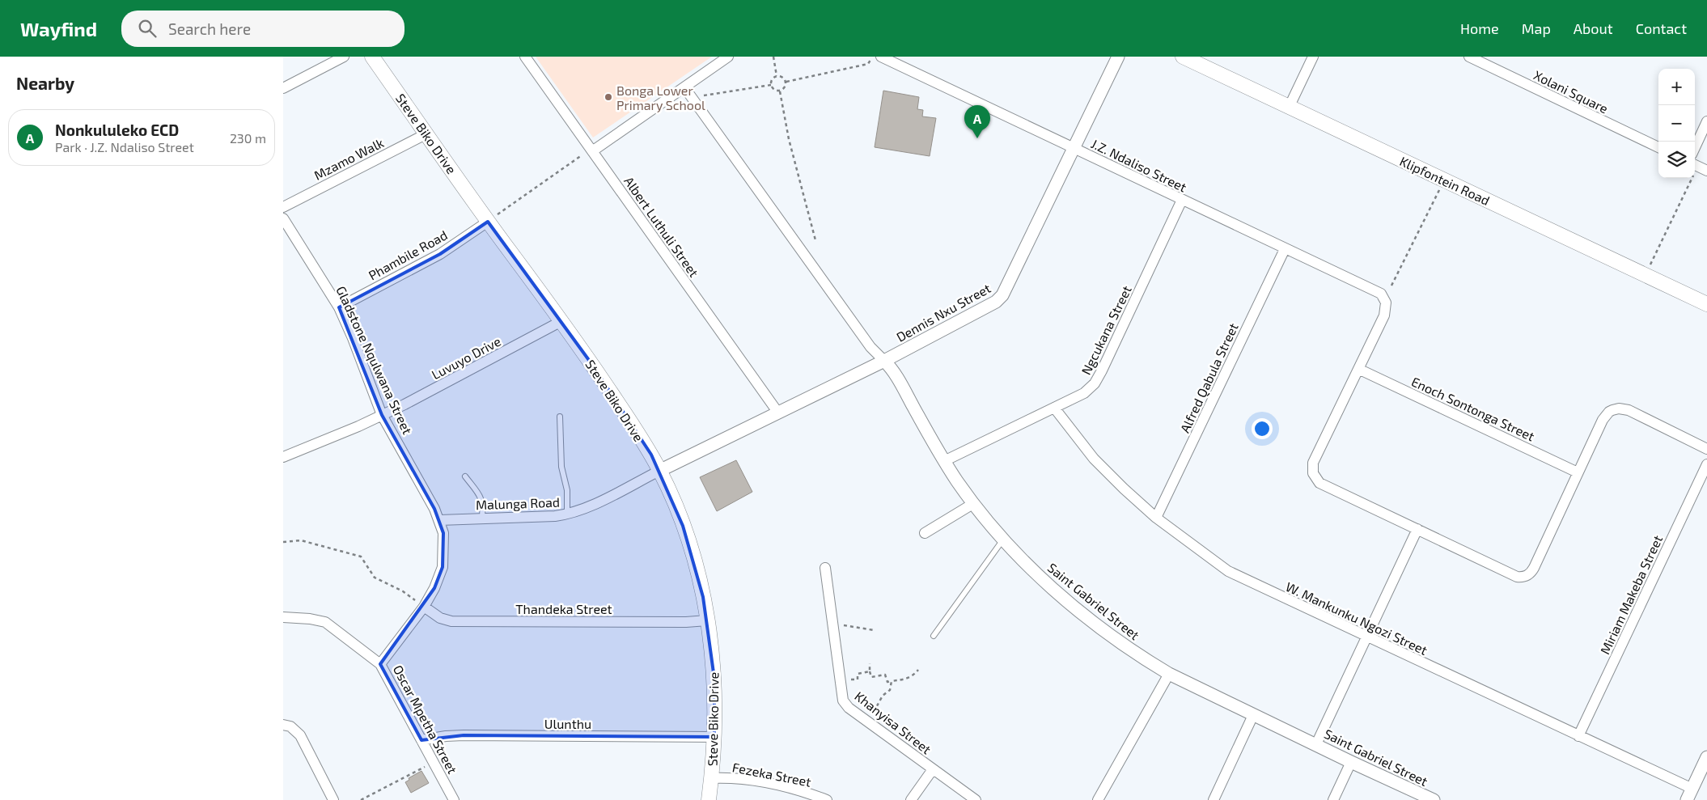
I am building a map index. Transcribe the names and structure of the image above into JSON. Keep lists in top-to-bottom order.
{
  "streets": {
    "main road": ["Steve Biko Drive", "Klipfontein Road"],
    "street": [
      "Xolani Square",
      "Mzamo Walk",
      "J.Z. Ndaliso Street",
      "Albert Luthuli Street",
      "Phambile Road",
      "Dennis Nxu Street",
      "Ngcukana Street",
      "Luvuyo Drive",
      "Gladstone Nqulwana Street",
      "Alfred Qabula Street",
      "Enoch Sontonga Street",
      "Malunga Road",
      "Miriam Makeba Street",
      "Saint Gabriel Street",
      "Thandeka Street",
      "W. Mankunku Ngozi Street",
      "Oscar Mpetha Street",
      "Khanyisa Street",
      "Ulunthu",
      "Fezeka Street"
    ]
  },
  "crossings": [
    ["Steve Biko Drive", "Mzamo Walk"],
    ["Steve Biko Drive", "Phambile Road"],
    ["Steve Biko Drive", "Dennis Nxu Street"],
    ["Steve Biko Drive", "Luvuyo Drive"],
    ["Steve Biko Drive", "Malunga Road"],
    ["Steve Biko Drive", "Thandeka Street"],
    ["Steve Biko Drive", "Ulunthu"],
    ["Steve Biko Drive", "Fezeka Street"],
    ["J.Z. Ndaliso Street", "Dennis Nxu Street"],
    ["J.Z. Ndaliso Street", "Ngcukana Street"],
    ["J.Z. Ndaliso Street", "Alfred Qabula Street"],
    ["J.Z. Ndaliso Street", "Enoch Sontonga Street"],
    ["Albert Luthuli Street", "Dennis Nxu Street"],
    ["Phambile Road", "Gladstone Nqulwana Street"],
    ["Dennis Nxu Street", "Malunga Road"],
    ["Dennis Nxu Street", "Saint Gabriel Street"],
    ["Ngcukana Street", "Saint Gabriel Street"],
    ["Ngcukana Street", "W. Mankunku Ngozi Street"],
    ["Luvuyo Drive", "Gladstone Nqulwana Street"],
    ["Gladstone Nqulwana Street", "Malunga Road"],
    ["Gladstone Nqulwana Street", "Thandeka Street"],
    ["Gladstone Nqulwana Street", "Oscar Mpetha Street"],
    ["Alfred Qabula Street", "W. Mankunku Ngozi Street"],
    ["Miriam Makeba Street", "W. Mankunku Ngozi Street"],
    ["Oscar Mpetha Street", "Ulunthu"]
  ],
  "places": ["Bonga Lower Primary School"],
  "page": {
    "header": "Wayfind",
    "search": "Search here",
    "nav": [
      "Home",
      "Map",
      "About",
      "Contact"
    ],
    "heading": "Nearby",
    "map_buttons": ["+", "−"],
    "pins": "A",
    "list": [
      {
        "mark": "A",
        "name": "Nonkululeko ECD",
        "note": "Park · J.Z. Ndaliso Street",
        "value": "230 m"
      }
    ]
  }
}
